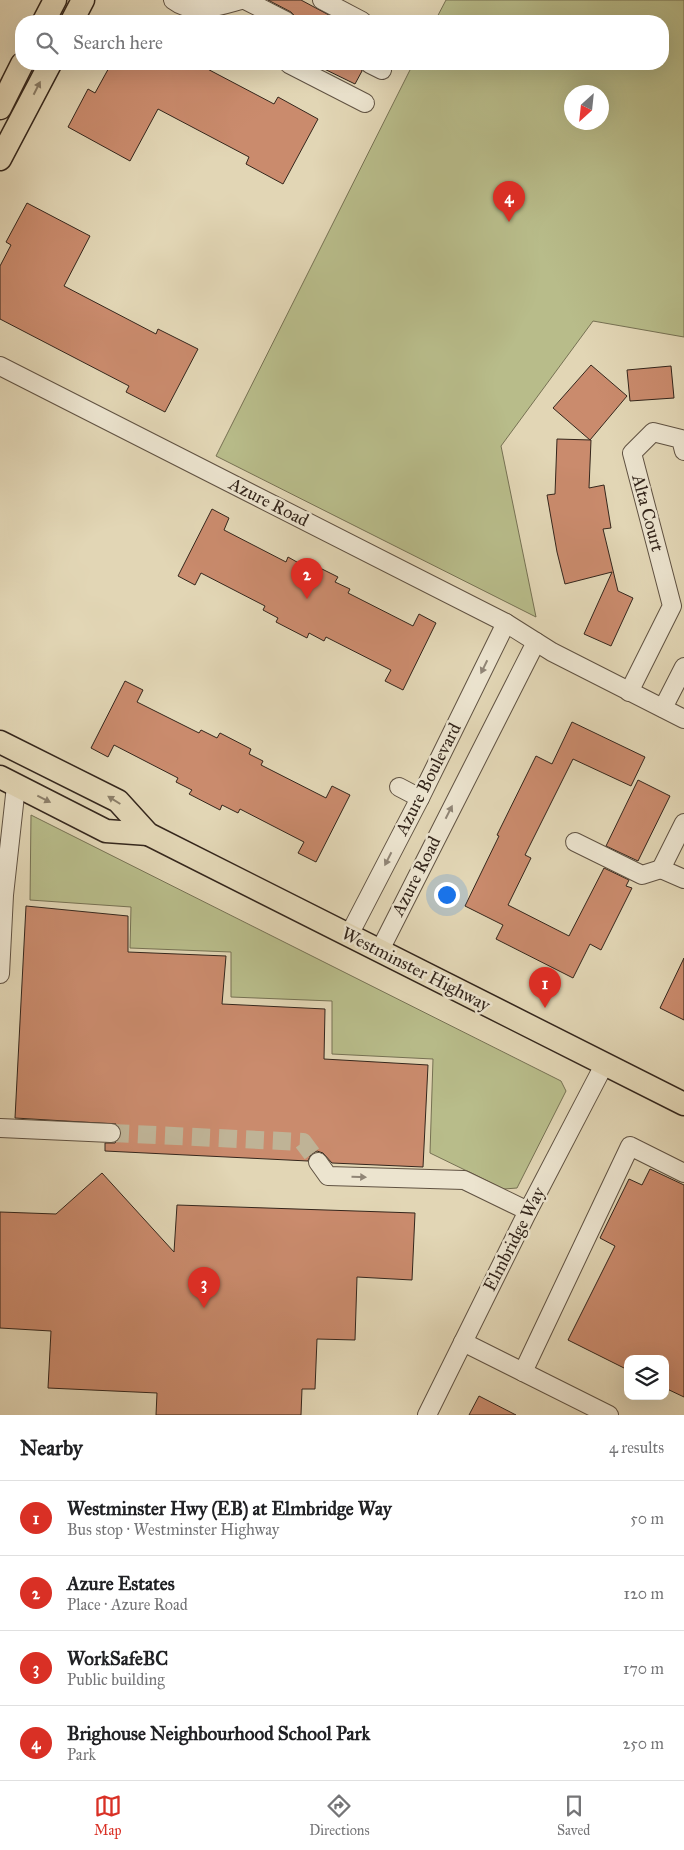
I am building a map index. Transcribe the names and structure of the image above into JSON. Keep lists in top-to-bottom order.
{
  "streets": {
    "main road": ["Westminster Highway"],
    "street": [
      "Azure Road",
      "Alta Court",
      "Azure Boulevard",
      "Elmbridge Way"
    ]
  },
  "crossings": [
    ["Azure Road", "Alta Court"],
    ["Azure Road", "Azure Boulevard"],
    ["Azure Road", "Westminster Highway"],
    ["Azure Boulevard", "Westminster Highway"],
    ["Westminster Highway", "Elmbridge Way"]
  ],
  "one_way": ["Azure Boulevard"],
  "north": "bottom left",
  "page": {
    "search": "Search here",
    "pins": [
      "4",
      "2",
      "1",
      "3"
    ],
    "heading": ["Nearby", "4 results"],
    "list": [
      {
        "mark": "1",
        "name": "Westminster Hwy (EB) at Elmbridge Way",
        "note": "Bus stop · Westminster Highway",
        "value": "50 m"
      },
      {
        "mark": "2",
        "name": "Azure Estates",
        "note": "Place · Azure Road",
        "value": "120 m"
      },
      {
        "mark": "3",
        "name": "WorkSafeBC",
        "note": "Public building",
        "value": "170 m"
      },
      {
        "mark": "4",
        "name": "Brighouse Neighbourhood School Park",
        "note": "Park",
        "value": "250 m"
      }
    ],
    "nav": ["Map", "Directions", "Saved"]
  }
}
